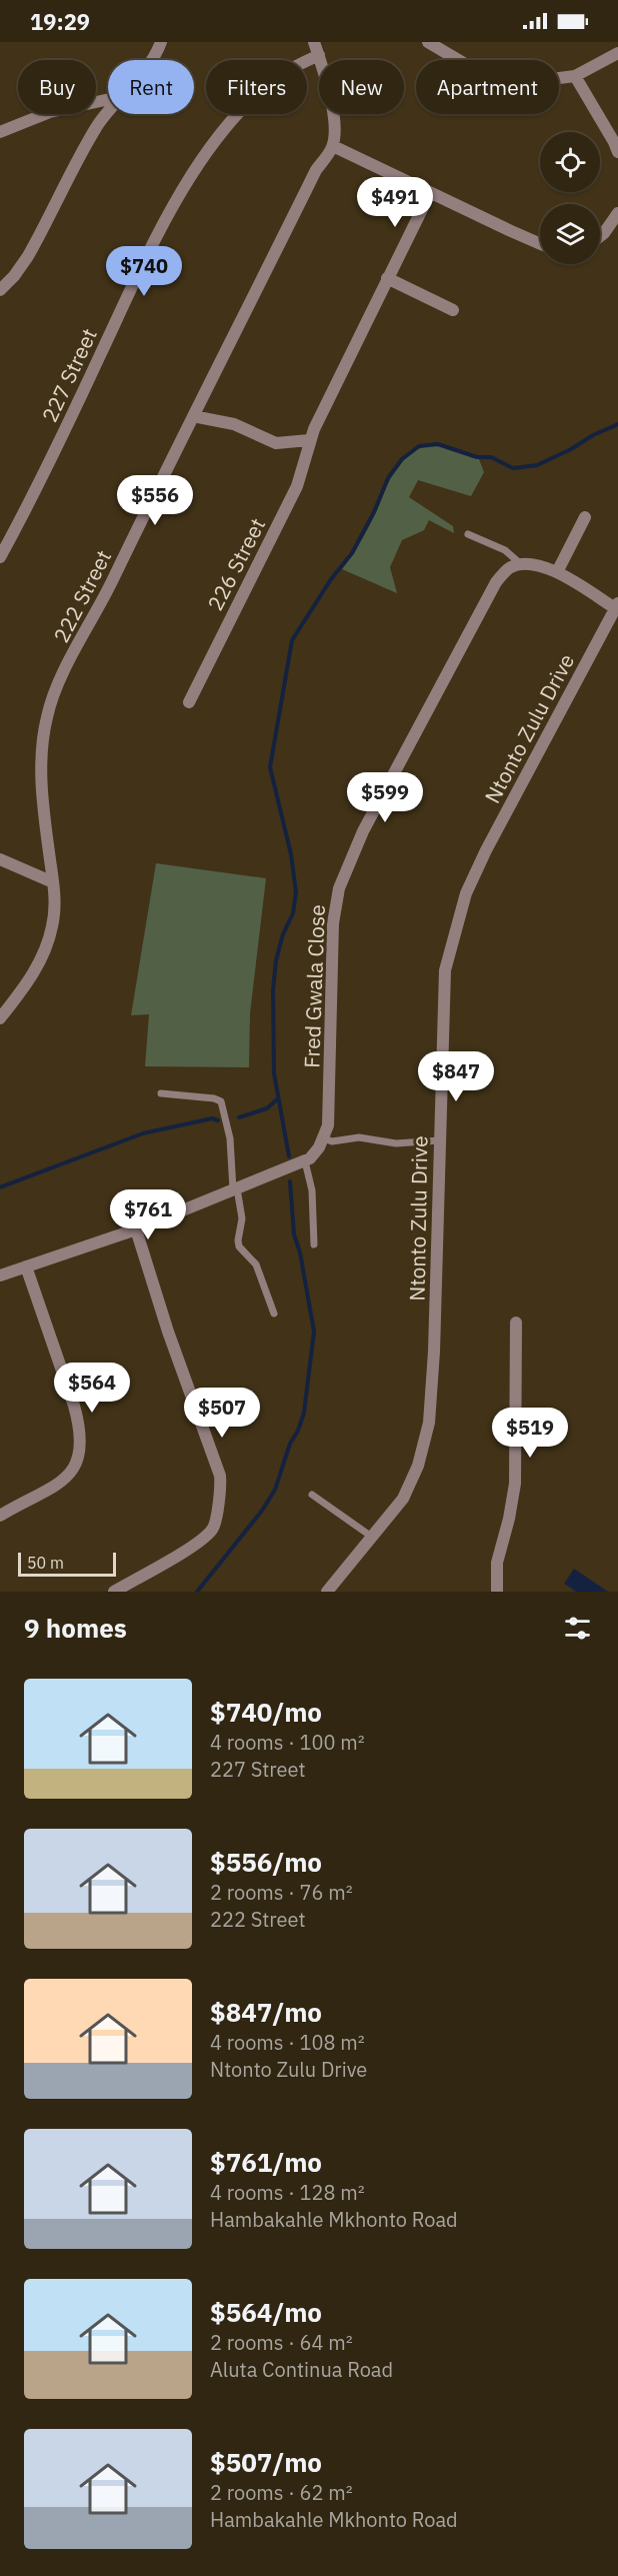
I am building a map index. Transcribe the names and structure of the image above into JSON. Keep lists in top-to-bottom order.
{
  "streets": {
    "street": [
      "227 Street",
      "226 Street",
      "222 Street",
      "Ntonto Zulu Drive",
      "Fred Gwala Close"
    ]
  },
  "scale_bar": "50 m",
  "page": {
    "status": "19:29",
    "chip": [
      "Buy",
      "Rent",
      "Filters",
      "New",
      "Apartment"
    ],
    "price": [
      "$491",
      "$740",
      "$556",
      "$599",
      "$847",
      "$761",
      "$564",
      "$507",
      "$519"
    ],
    "scale": "50 m",
    "heading": "9 homes",
    "list": [
      {
        "name": "$740/mo",
        "note": "4 rooms · 100 m² · 227 Street"
      },
      {
        "name": "$556/mo",
        "note": "2 rooms · 76 m² · 222 Street"
      },
      {
        "name": "$847/mo",
        "note": "4 rooms · 108 m² · Ntonto Zulu Drive"
      },
      {
        "name": "$761/mo",
        "note": "4 rooms · 128 m² · Hambakahle Mkhonto Road"
      },
      {
        "name": "$564/mo",
        "note": "2 rooms · 64 m² · Aluta Continua Road"
      },
      {
        "name": "$507/mo",
        "note": "2 rooms · 62 m² · Hambakahle Mkhonto Road"
      }
    ]
  }
}
